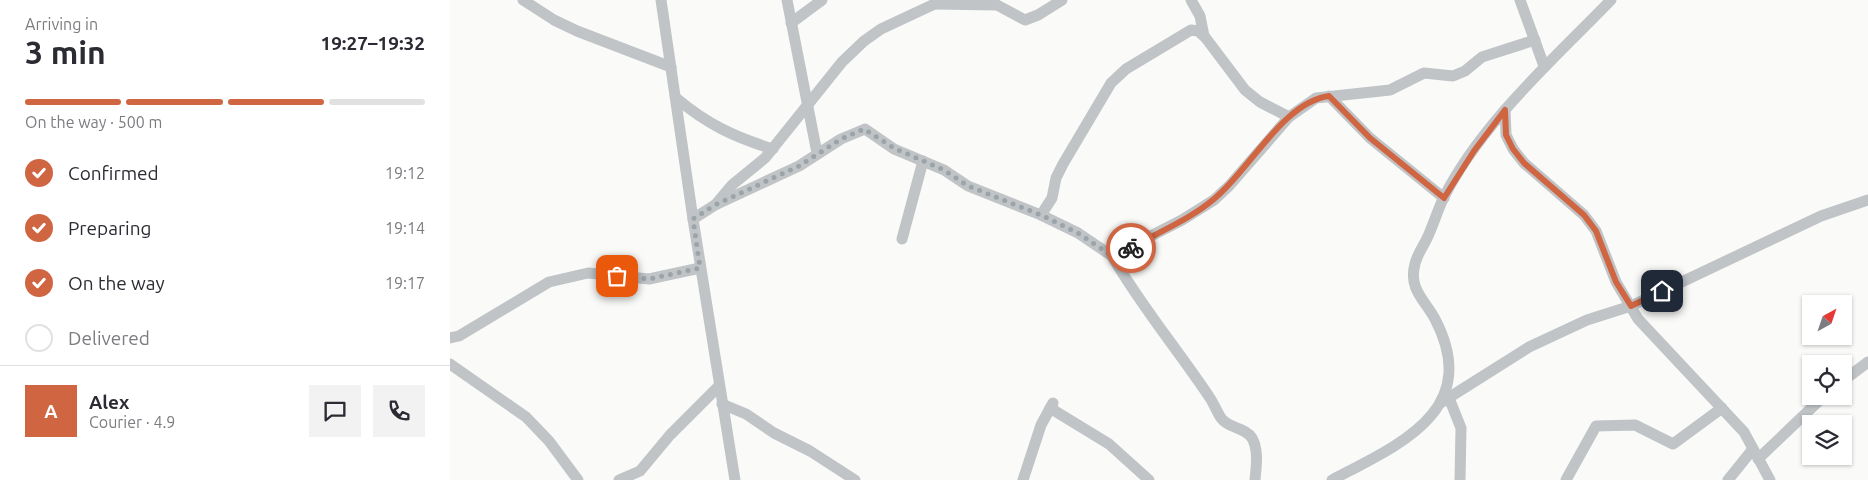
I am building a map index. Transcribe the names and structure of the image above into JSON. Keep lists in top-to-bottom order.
{
  "north": "top right",
  "page": {
    "heading": ["3 min", "Arriving in", "19:27–19:32"],
    "panel": ["Alex", "Courier · 4.9"],
    "bar": "On the way · 500 m",
    "list": [
      ["Confirmed", "19:12"],
      ["Preparing", "19:14"],
      ["On the way", "19:17"],
      "Delivered"
    ],
    "round": "A"
  }
}
